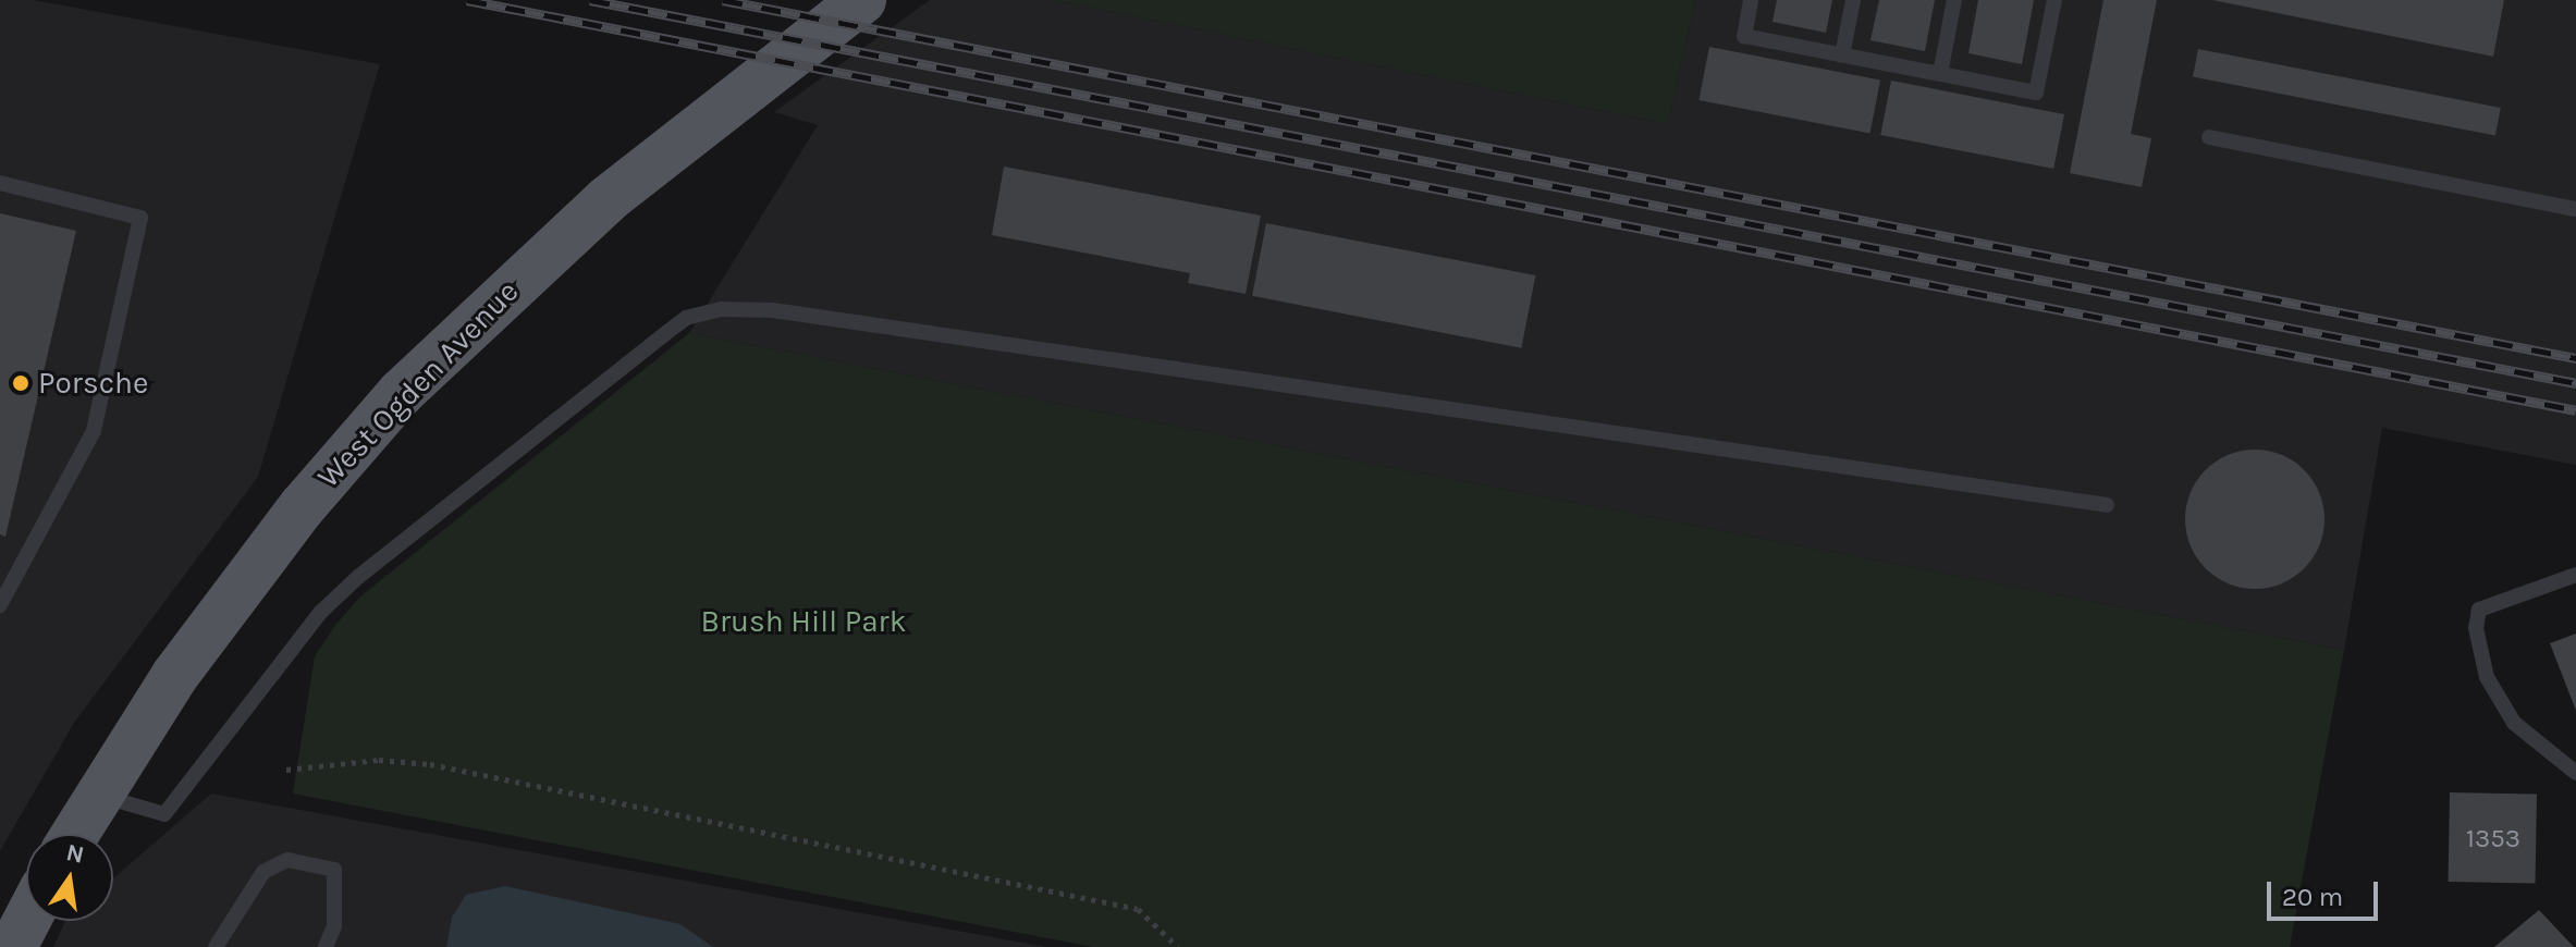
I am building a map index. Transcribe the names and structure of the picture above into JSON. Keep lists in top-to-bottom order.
{
  "streets": {
    "main road": ["West Ogden Avenue"]
  },
  "parks": ["Brush Hill Park"],
  "places": ["Porsche"],
  "house_numbers": ["1353"],
  "scale_bar": "20 m",
  "north": "top"
}
